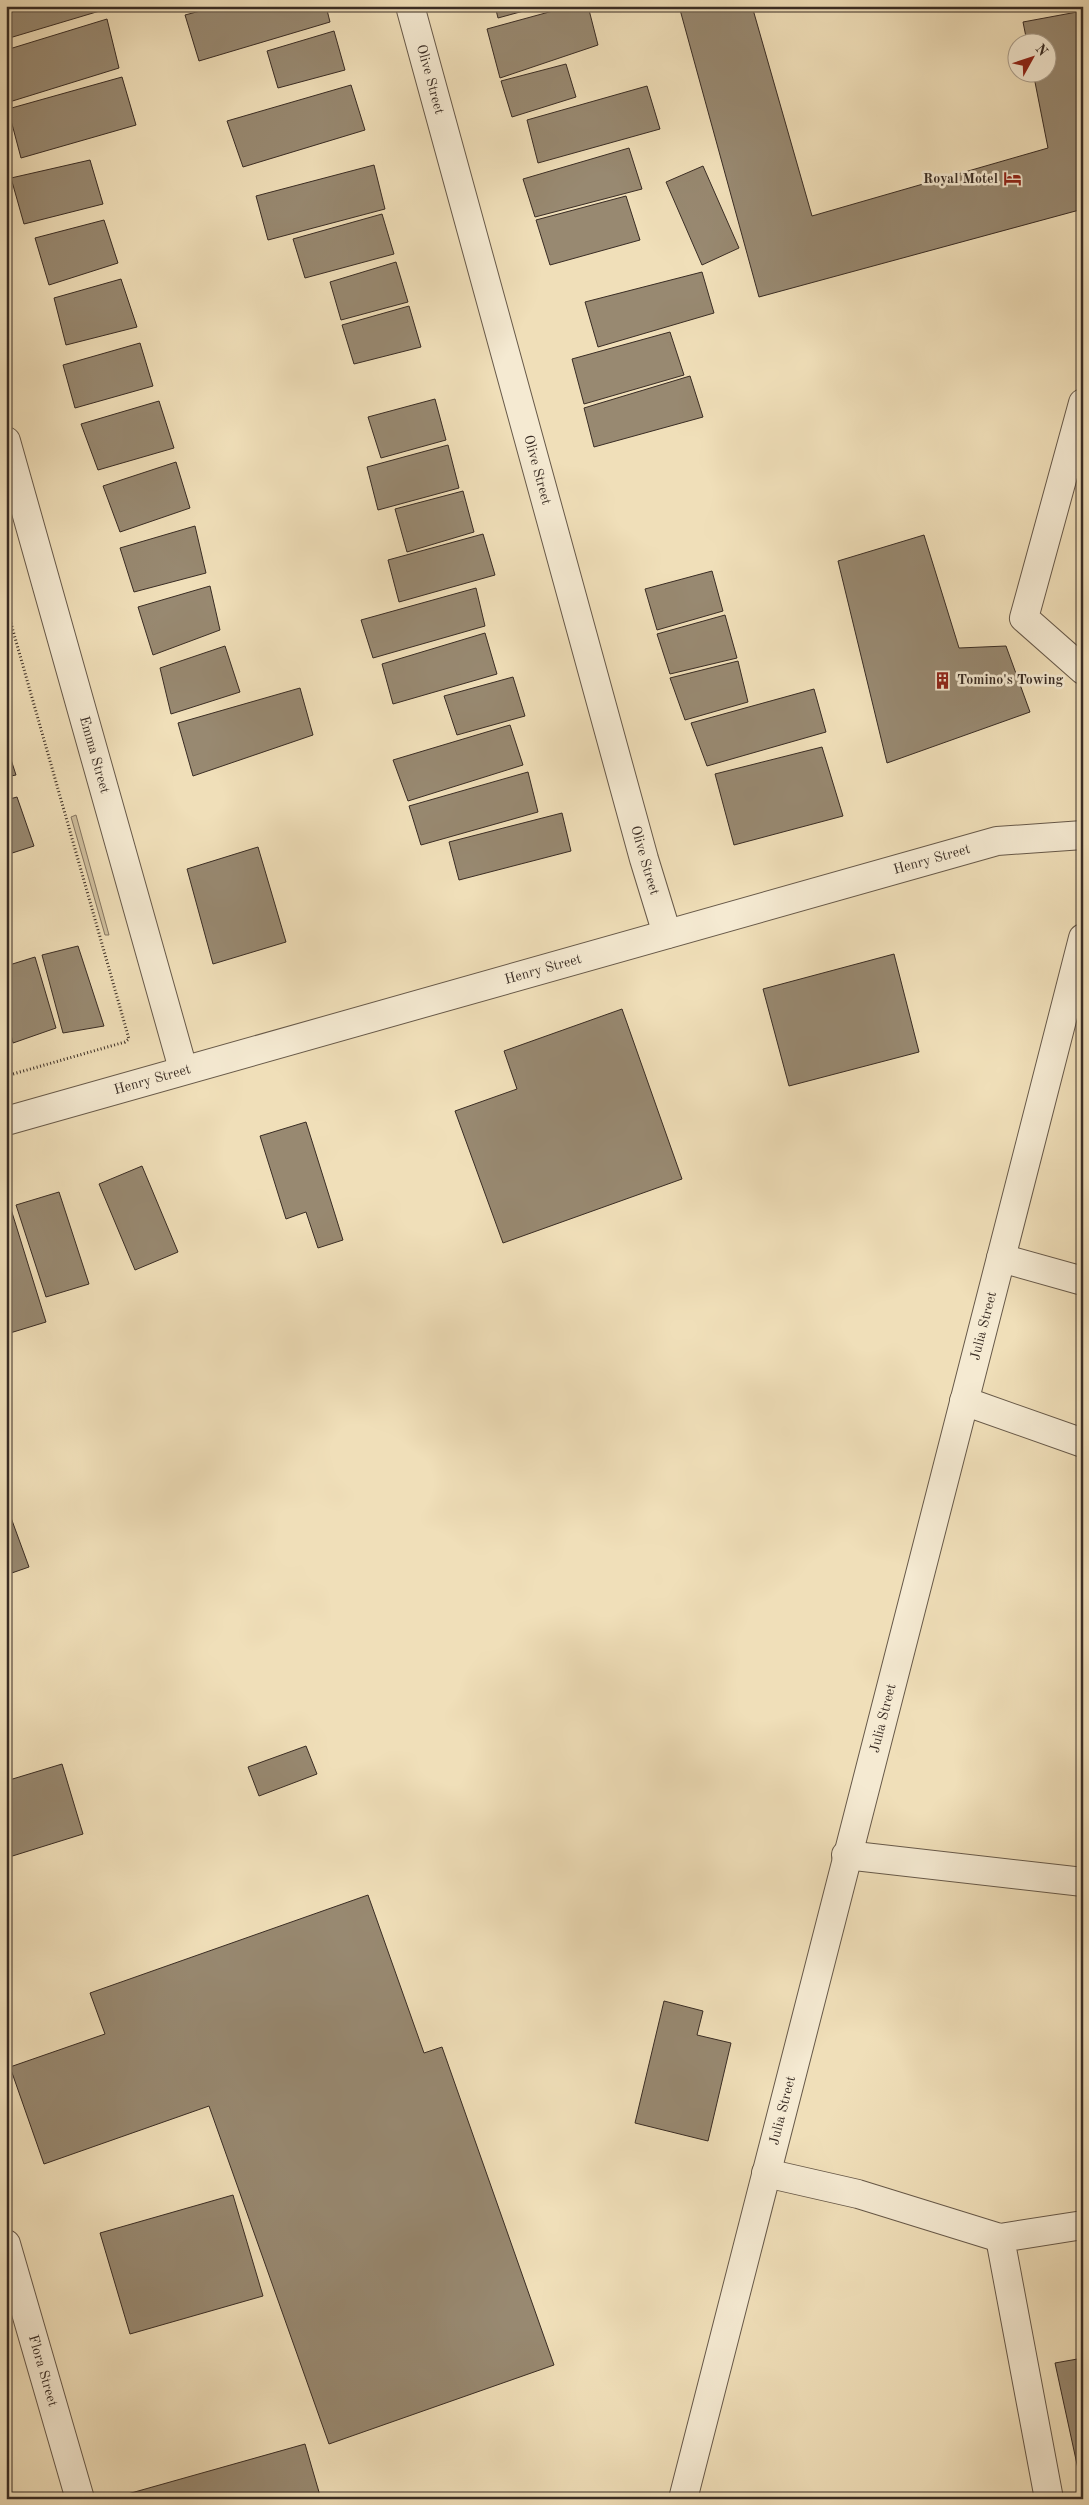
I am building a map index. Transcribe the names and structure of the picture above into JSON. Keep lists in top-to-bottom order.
{
  "streets": {
    "street": [
      "Olive Street",
      "Emma Street",
      "Henry Street",
      "Julia Street",
      "Flora Street"
    ]
  },
  "crossings": [
    ["Olive Street", "Henry Street"],
    ["Emma Street", "Henry Street"]
  ],
  "places": {
    "hotel": ["Royal Motel"],
    "building": ["Tomino's Towing"]
  },
  "north": "top right"
}
